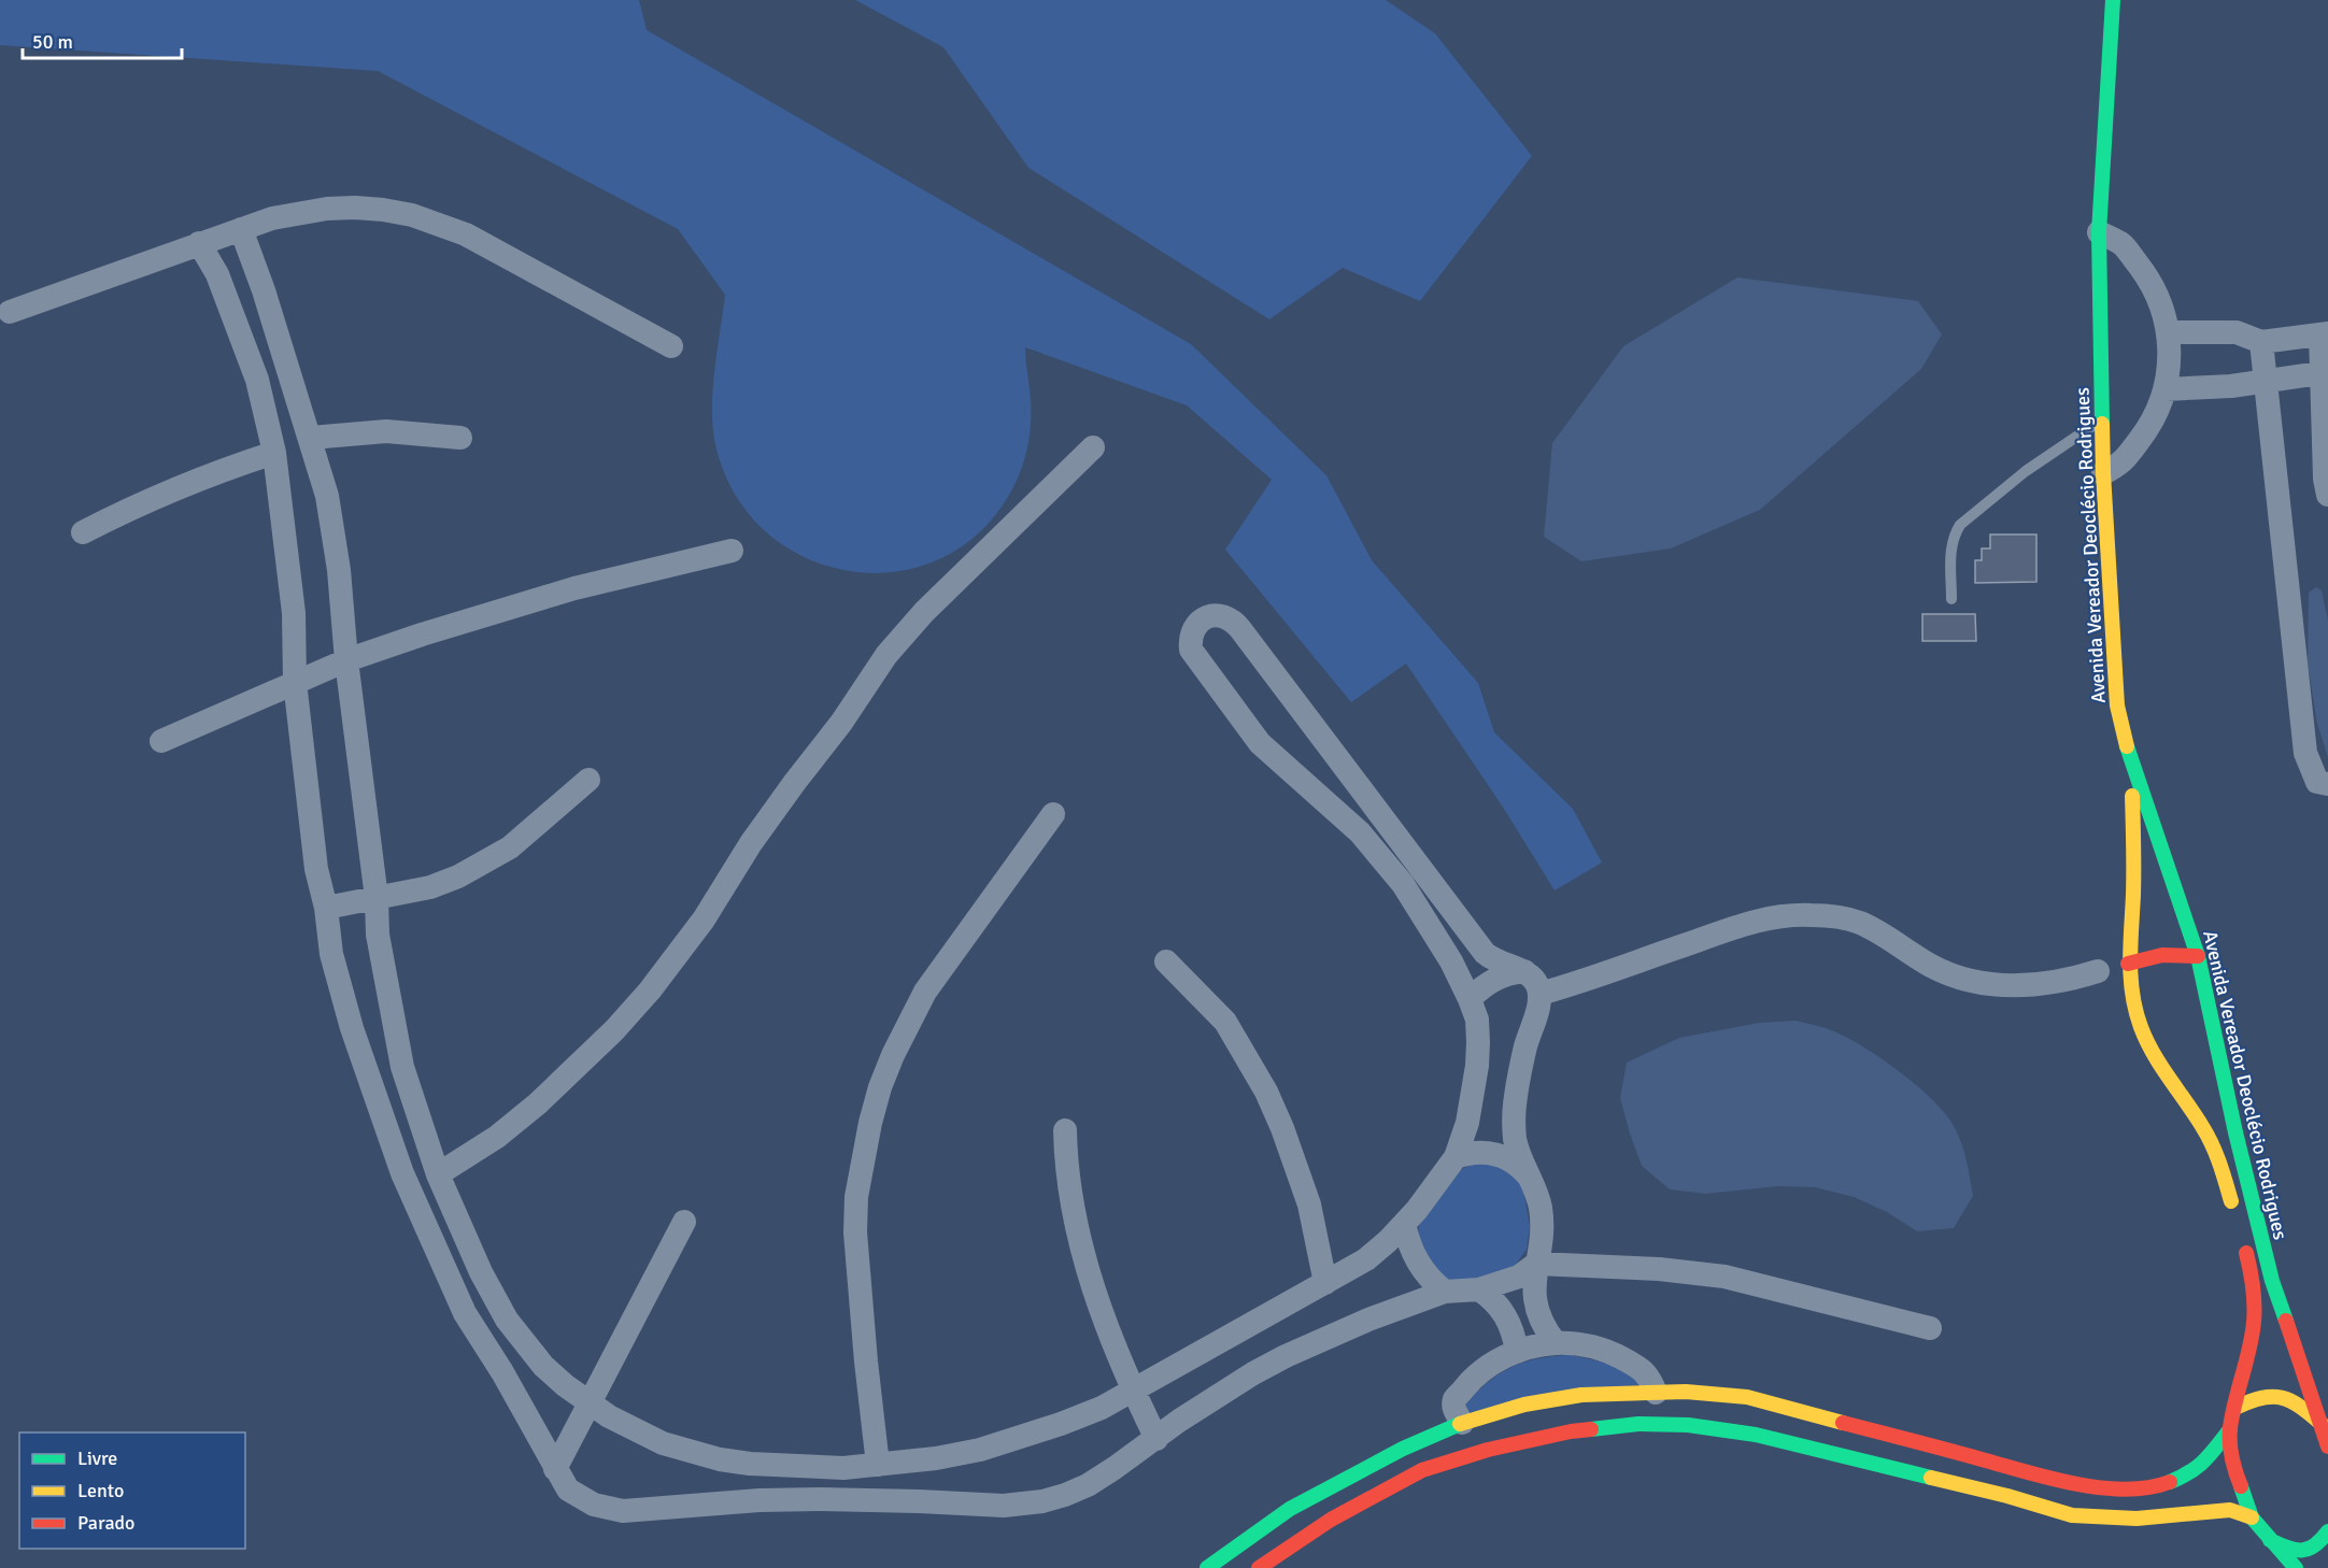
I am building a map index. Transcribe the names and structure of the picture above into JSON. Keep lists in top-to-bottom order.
{
  "streets": {
    "street": ["Avenida Vereador Deoclécio Rodrigues"]
  },
  "legend": ["Livre", "Lento", "Parado"],
  "scale_bar": "50 m"
}
